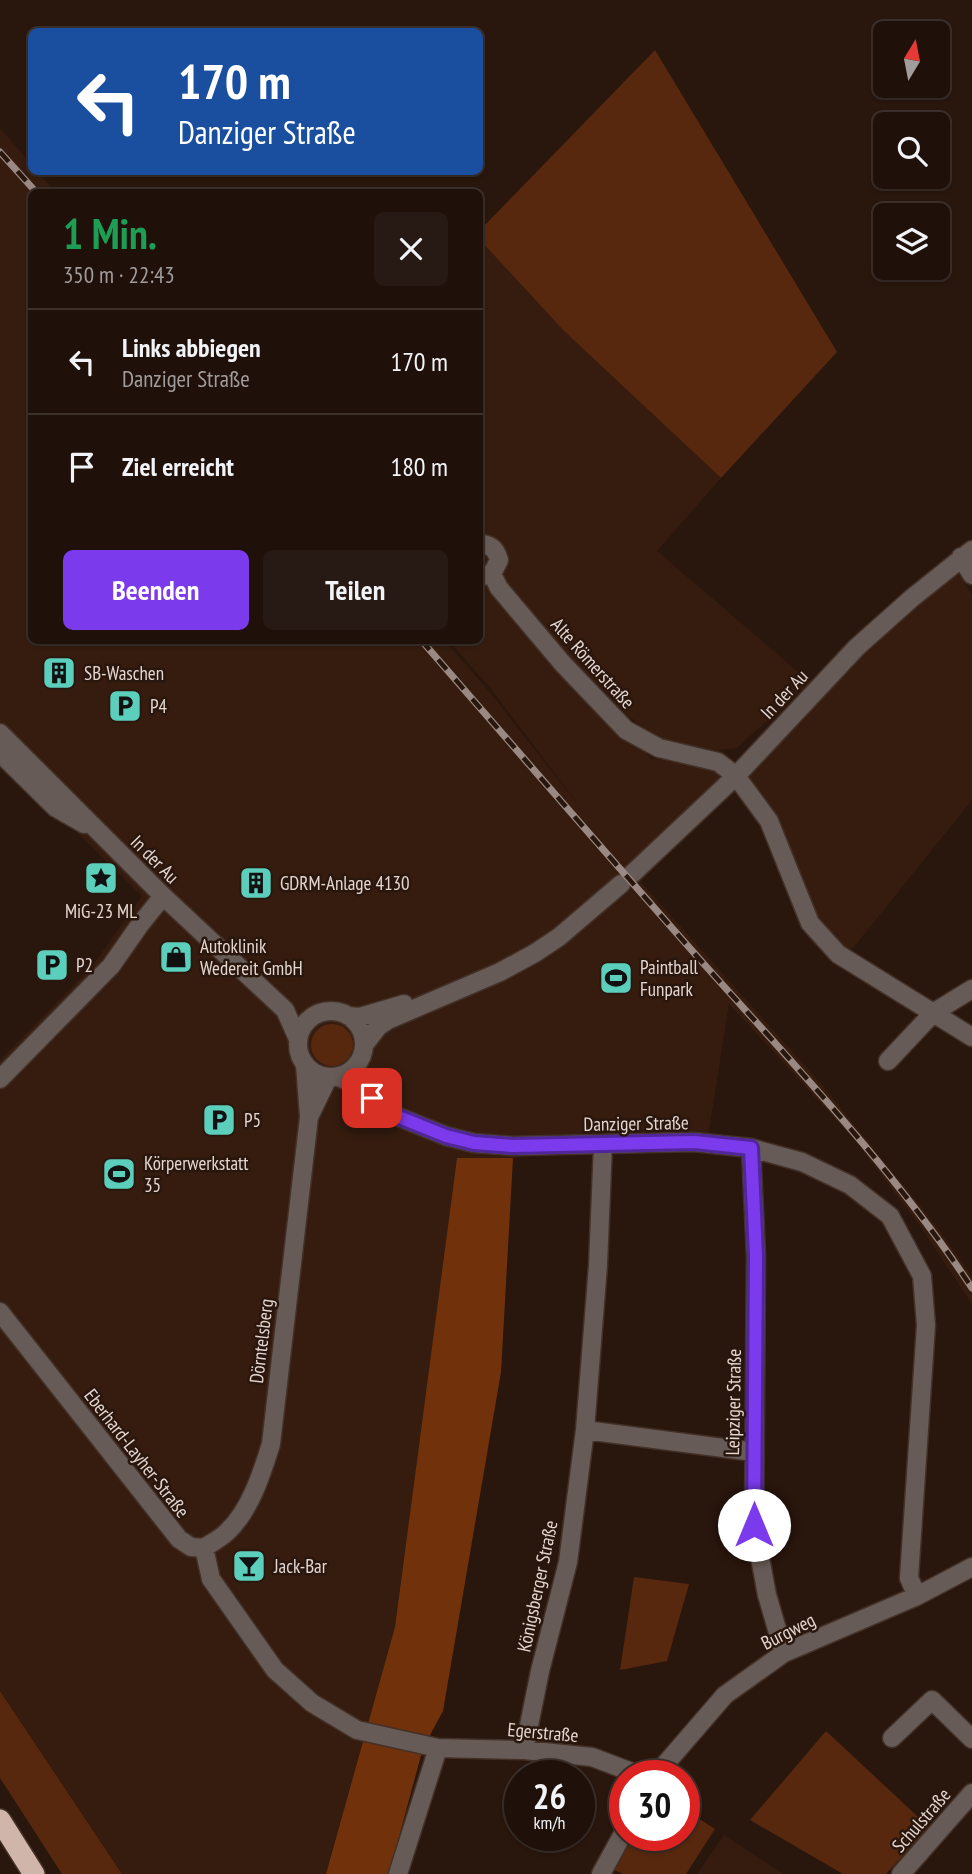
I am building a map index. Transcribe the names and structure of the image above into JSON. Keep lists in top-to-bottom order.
{
  "streets": {
    "street": [
      "Alte Römerstraße",
      "In der Au",
      "Danziger Straße",
      "Dörntelsberg",
      "Leipziger Straße",
      "Eberhard-Layher-Straße",
      "Königsberger Straße",
      "Burgweg",
      "Egerstraße",
      "Schulstraße"
    ]
  },
  "crossings": [
    ["Alte Römerstraße", "In der Au"],
    ["In der Au", "Danziger Straße"],
    ["In der Au", "Dörntelsberg"],
    ["Danziger Straße", "Dörntelsberg"],
    ["Danziger Straße", "Leipziger Straße"],
    ["Danziger Straße", "Königsberger Straße"],
    ["Danziger Straße", "Burgweg"],
    ["Dörntelsberg", "Eberhard-Layher-Straße"],
    ["Leipziger Straße", "Burgweg"],
    ["Königsberger Straße", "Egerstraße"]
  ],
  "places": {
    "building": ["SB-Waschen", "GDRM-Anlage 4130"],
    "parking": ["P4", "P2", "P5"],
    "place": ["MiG-23 ML"],
    "shop": ["Autoklinik Wedereit GmbH"],
    "sports": ["Paintball Funpark", "Körperwerkstatt 35"],
    "bar": ["Jack-Bar"]
  },
  "north": "top",
  "page": {
    "turn": ["170 m", "Danziger Straße"],
    "heading": ["1 Min.", "350 m · 22:43"],
    "list": [
      {
        "name": "Links abbiegen",
        "note": "Danziger Straße",
        "value": "170 m"
      },
      {
        "name": "Ziel erreicht",
        "value": "180 m"
      }
    ],
    "buttons": ["Beenden", "Teilen"],
    "speed": "26 km/h",
    "limit": "30"
  }
}
